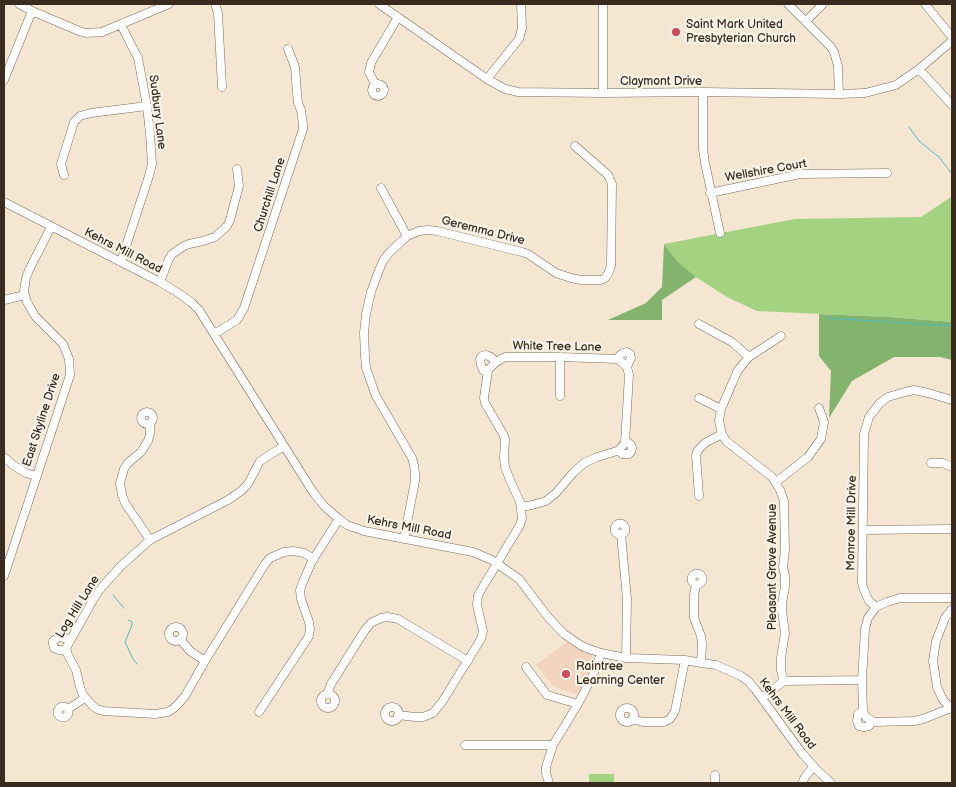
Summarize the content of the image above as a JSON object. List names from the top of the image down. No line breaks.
{"streets":{"street":["Claymont Drive","Sudbury Lane","Wellshire Court","Churchill Lane","Geremma Drive","Kehrs Mill Road","White Tree Lane","East Skyline Drive","Monroe Mill Drive","Pleasant Grove Avenue","Log Hill Lane"]},"crossings":[["Sudbury Lane","Kehrs Mill Road"],["Churchill Lane","Kehrs Mill Road"],["Kehrs Mill Road","Log Hill Lane"]],"places":["Saint Mark United Presbyterian Church","Raintree Learning Center"]}
